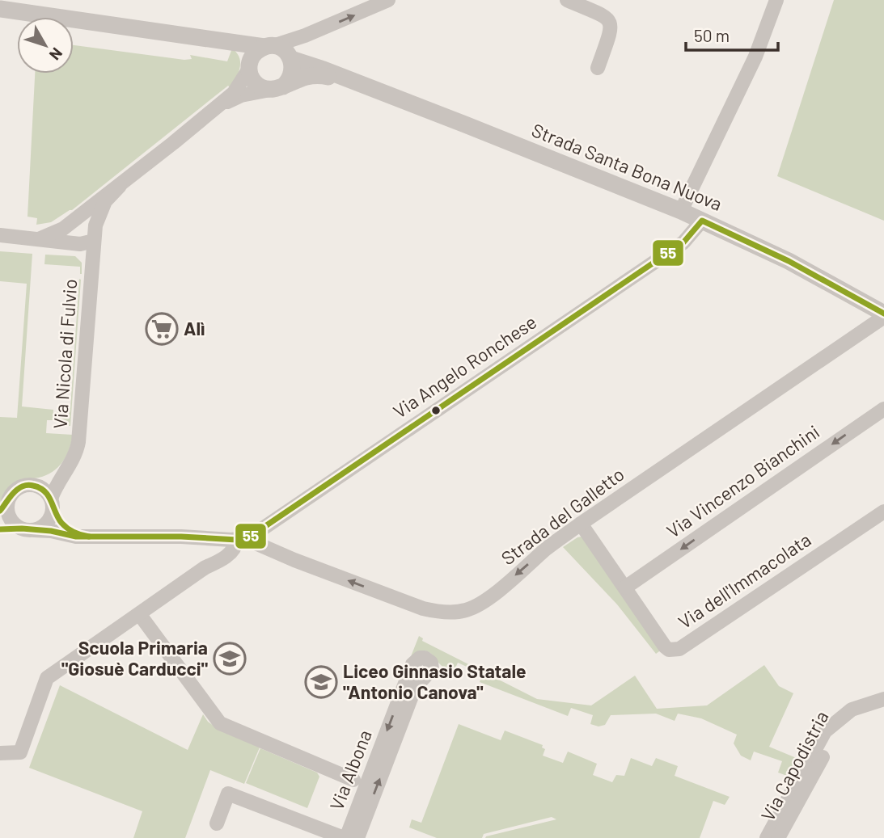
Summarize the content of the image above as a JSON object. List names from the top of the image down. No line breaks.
{"streets":{"street":["Strada Santa Bona Nuova","Via Nicola di Fulvio","Via Angelo Ronchese","Via Vincenzo Bianchini","Strada del Galletto","Via dell'Immacolata","Via Capodistria","Via Albona"]},"crossings":[["Strada Santa Bona Nuova","Via Angelo Ronchese"],["Strada Santa Bona Nuova","Strada del Galletto"],["Via Nicola di Fulvio","Strada del Galletto"],["Via Angelo Ronchese","Strada del Galletto"],["Via Vincenzo Bianchini","Via dell'Immacolata"],["Strada del Galletto","Via dell'Immacolata"]],"one_way":["Via Vincenzo Bianchini"],"places":{"supermarket":["Alì"],"school or university":["Scuola Primaria \"Giosuè Carducci\"","Liceo Ginnasio Statale \"Antonio Canova\""]},"lines":["transit line 55"],"scale_bar":"50 m","north":"bottom right"}
